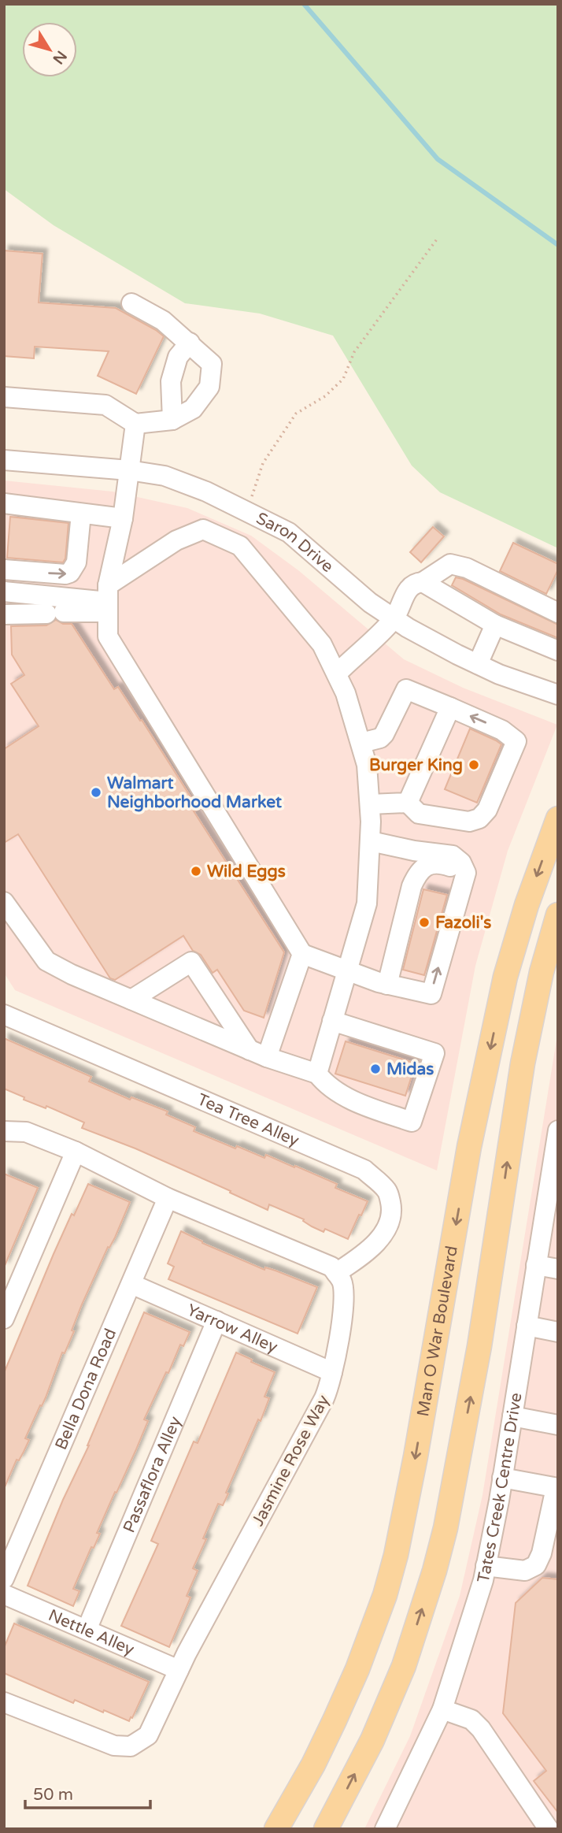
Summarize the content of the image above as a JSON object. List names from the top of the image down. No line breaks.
{"streets":{"main road":["Man O War Boulevard"],"street":["Saron Drive","Tea Tree Alley","Yarrow Alley","Bella Dona Road","Jasmine Rose Way","Passaflora Alley","Tates Creek Centre Drive","Nettle Alley"]},"crossings":[["Tea Tree Alley","Jasmine Rose Way"],["Yarrow Alley","Bella Dona Road"],["Yarrow Alley","Jasmine Rose Way"],["Yarrow Alley","Passaflora Alley"],["Jasmine Rose Way","Nettle Alley"],["Passaflora Alley","Nettle Alley"]],"places":["Burger King","Walmart Neighborhood Market","Wild Eggs","Fazoli's","Midas"],"scale_bar":"50 m","north":"bottom right"}
